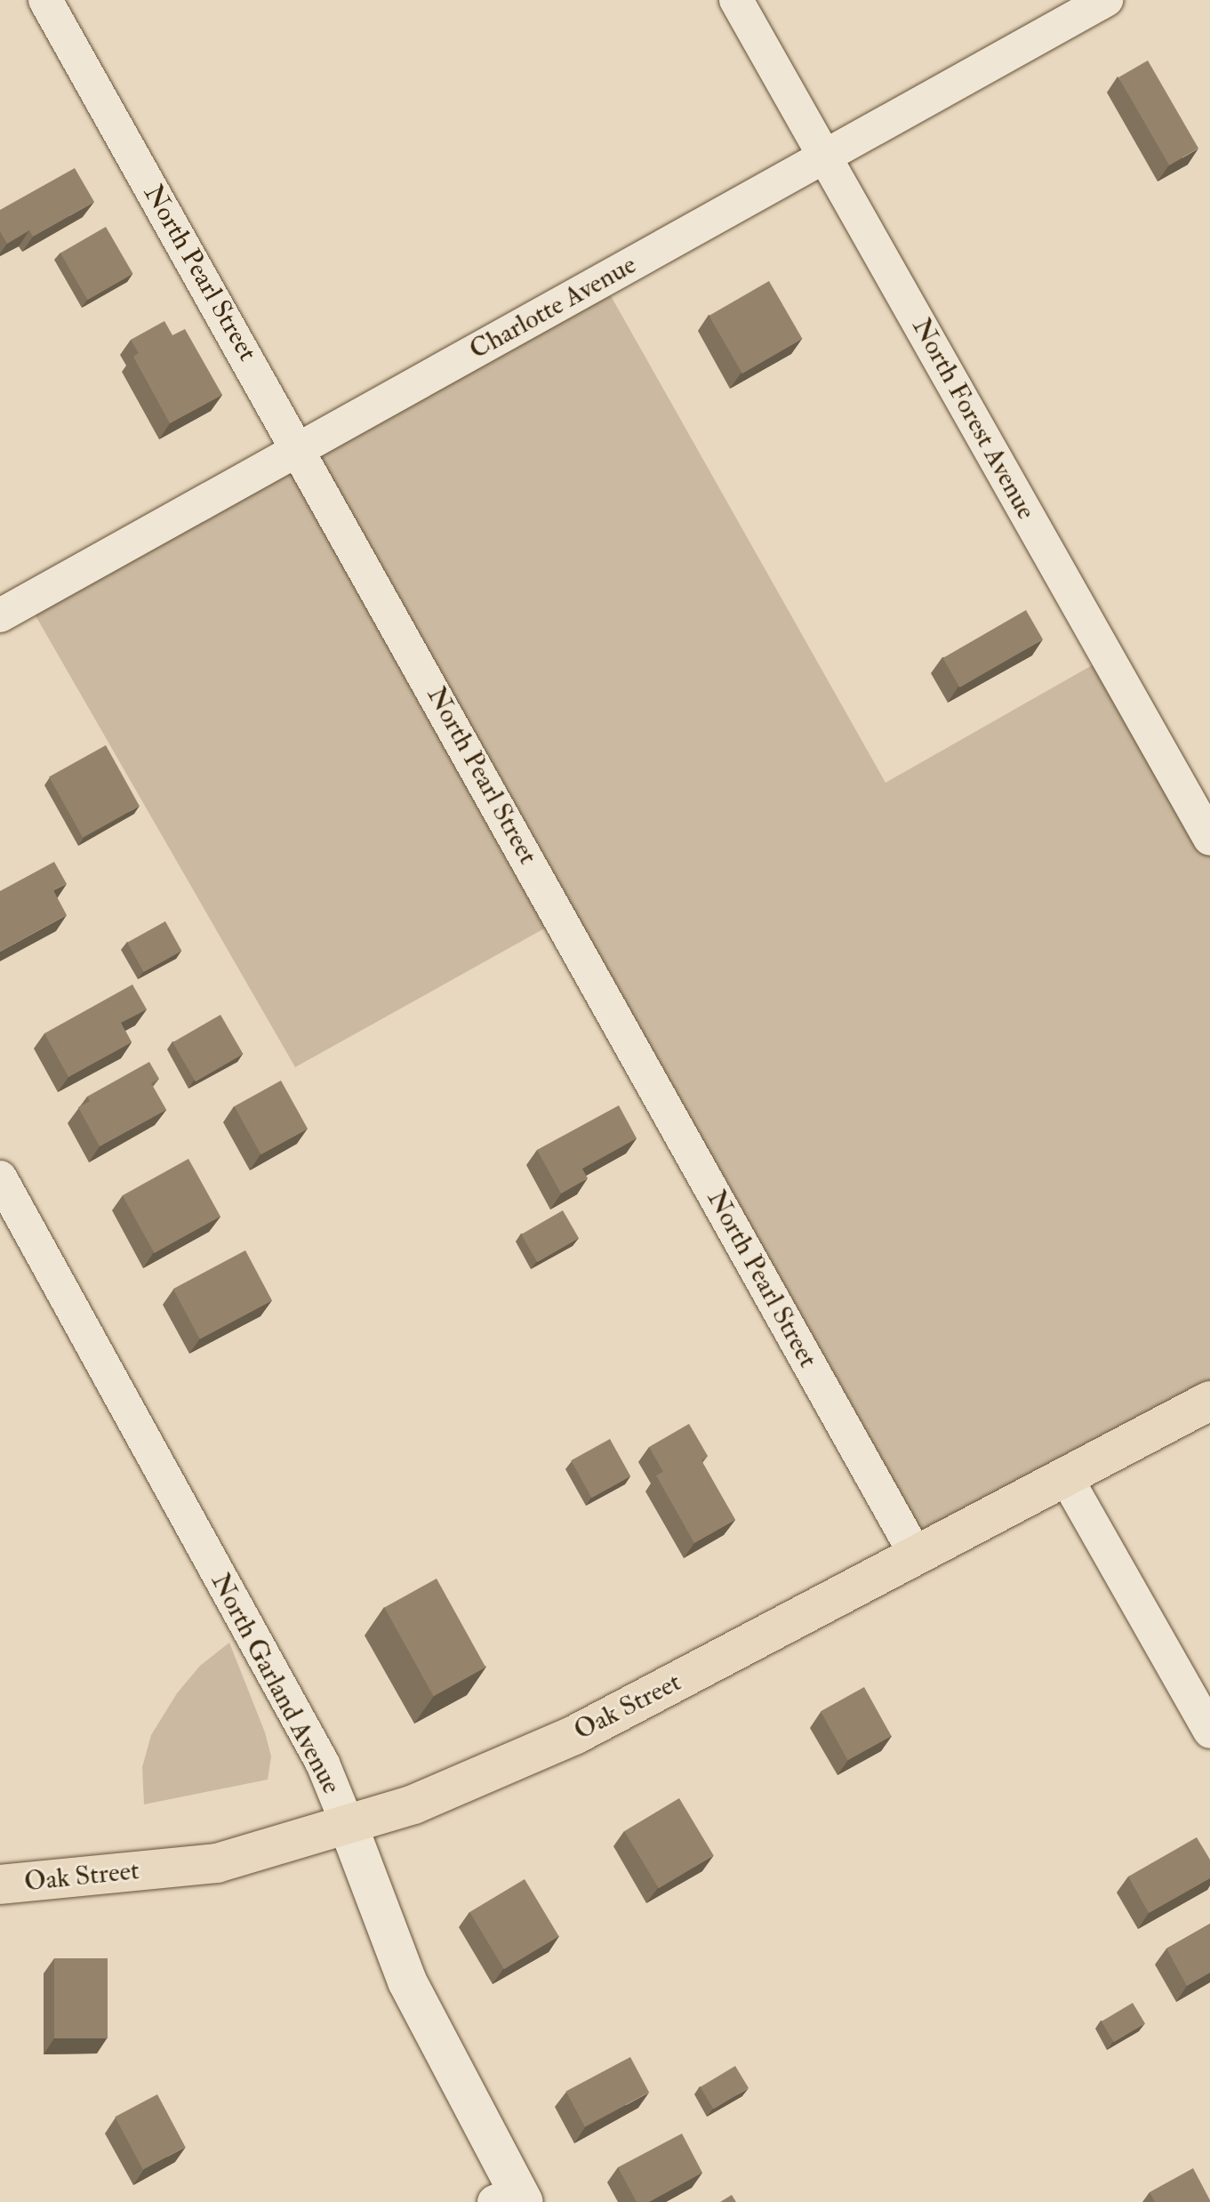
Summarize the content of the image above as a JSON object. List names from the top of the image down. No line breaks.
{"streets":{"highway":["Oak Street"],"street":["North Pearl Street","Charlotte Avenue","North Forest Avenue","North Garland Avenue"]},"crossings":[["North Pearl Street","Charlotte Avenue"],["North Pearl Street","Oak Street"],["Charlotte Avenue","North Forest Avenue"],["North Garland Avenue","Oak Street"]]}
